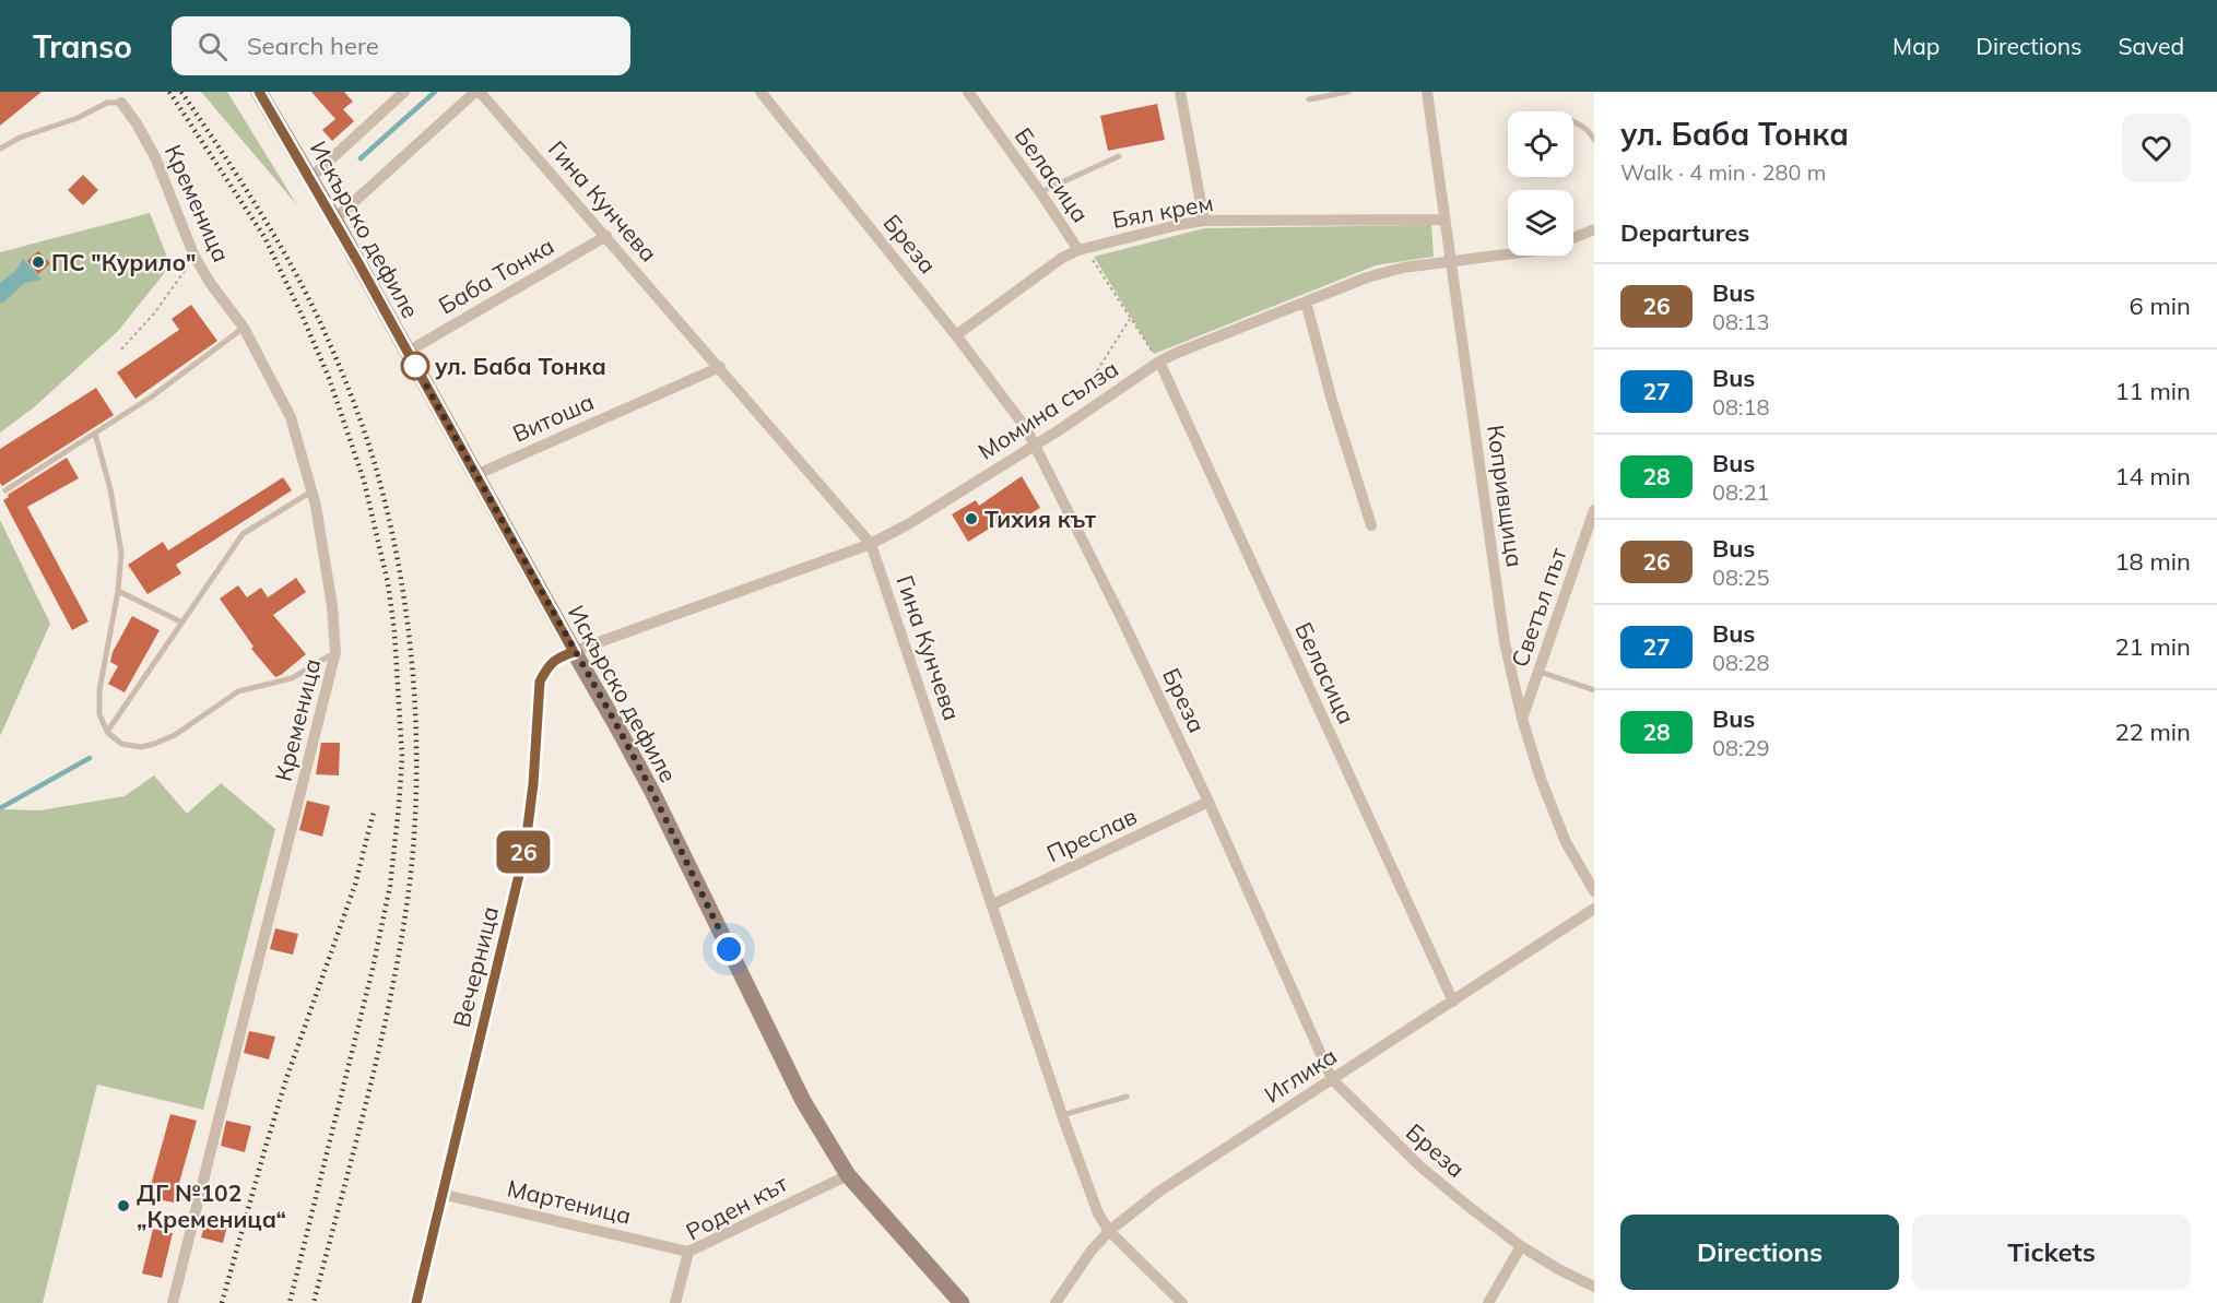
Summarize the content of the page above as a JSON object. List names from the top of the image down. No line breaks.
{"streets":{"main road":["Искърско дефиле"],"street":["Беласица","Гина Кунчева","Кременица","Бял крем","Бреза","Баба Тонка","Момина сълза","Витоша","Копривщица","Светъл път","Преслав","Вечерница","Иглика","Мартеница","Роден кът"]},"crossings":[["Беласица","Бял крем"],["Беласица","Момина сълза"],["Беласица","Иглика"],["Гина Кунчева","Баба Тонка"],["Гина Кунчева","Момина сълза"],["Гина Кунчева","Витоша"],["Гина Кунчева","Преслав"],["Гина Кунчева","Иглика"],["Бял крем","Бреза"],["Бял крем","Копривщица"],["Искърско дефиле","Баба Тонка"],["Искърско дефиле","Момина сълза"],["Искърско дефиле","Витоша"],["Искърско дефиле","Вечерница"],["Искърско дефиле","Роден кът"],["Бреза","Момина сълза"],["Бреза","Преслав"],["Бреза","Иглика"],["Момина сълза","Копривщица"],["Момина сълза","Вечерница"],["Копривщица","Светъл път"],["Вечерница","Мартеница"],["Мартеница","Роден кът"]],"places":["ПС \"Курило\"","ул. Баба Тонка","Тихия кът","ДГ №102 „Кременица“"],"lines":["bus line 26"],"page":{"header":"Transo","search":"Search here","nav":["Map","Directions","Saved"],"on_map":"26","heading":[["ул. Баба Тонка","Walk · 4 min · 280 m"],"Departures"],"list":[{"mark":"26","name":"Bus","note":"08:13","value":"6 min"},{"mark":"27","name":"Bus","note":"08:18","value":"11 min"},{"mark":"28","name":"Bus","note":"08:21","value":"14 min"},{"mark":"26","name":"Bus","note":"08:25","value":"18 min"},{"mark":"27","name":"Bus","note":"08:28","value":"21 min"},{"mark":"28","name":"Bus","note":"08:29","value":"22 min"}],"buttons":["Directions","Tickets"]}}
